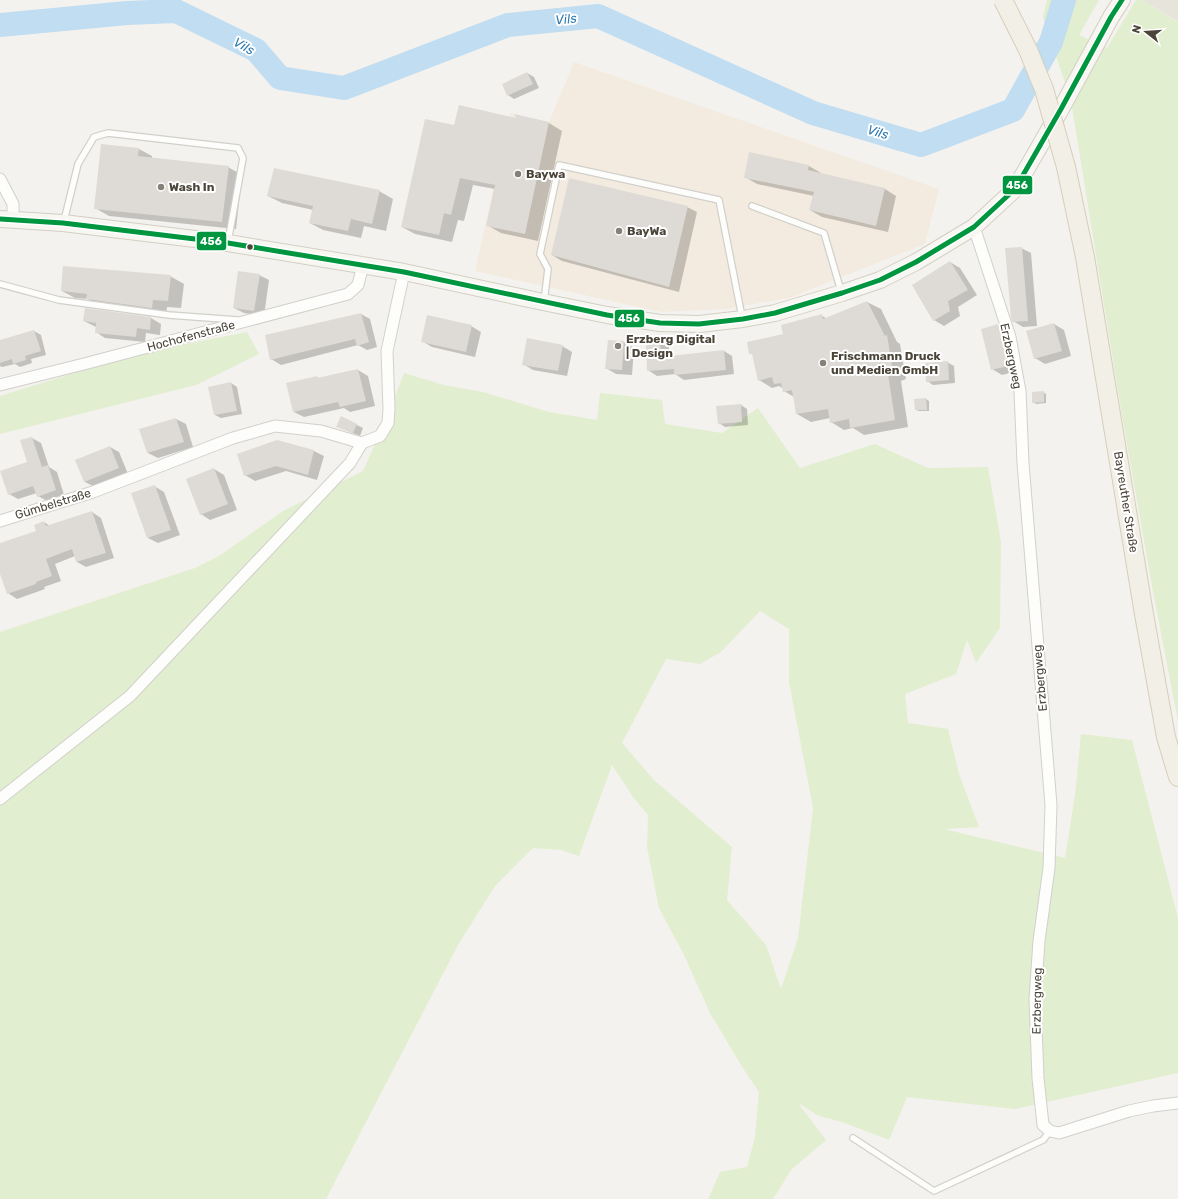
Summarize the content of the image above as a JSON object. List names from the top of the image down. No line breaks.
{"streets":{"main road":["Bayreuther Straße"],"street":["Hochofenstraße","Erzbergweg","Gümbelstraße"]},"water":["Vils"],"places":["Baywa","Wash In","BayWa","Erzberg Digital | Design","Frischmann Druck und Medien GmbH"],"lines":["transit line 456"],"north":"left"}
